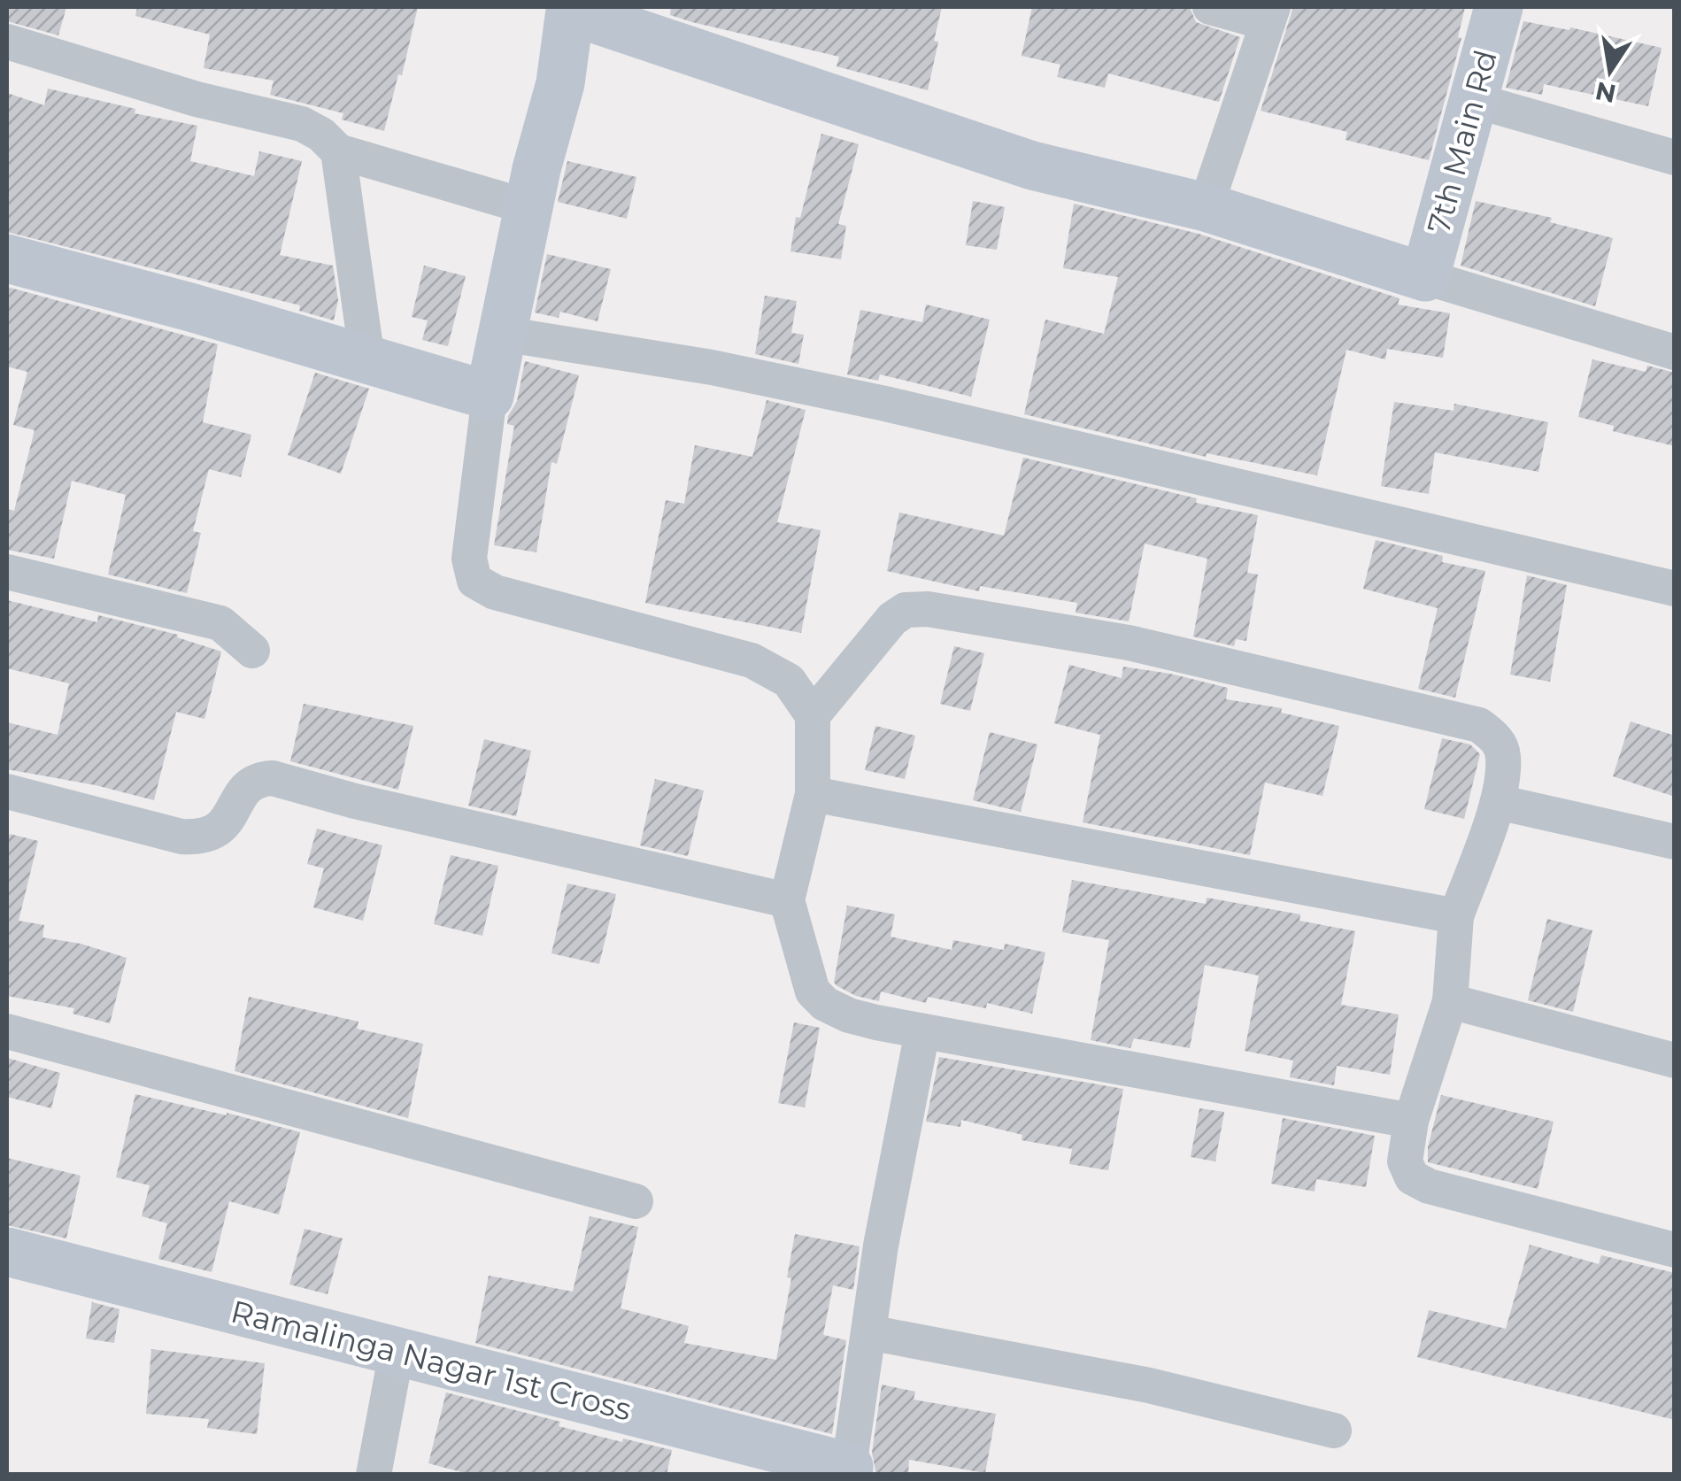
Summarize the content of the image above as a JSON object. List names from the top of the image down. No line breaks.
{"streets":{"street":["7th Main Rd","Ramalinga Nagar 1st Cross"]},"north":"bottom"}
